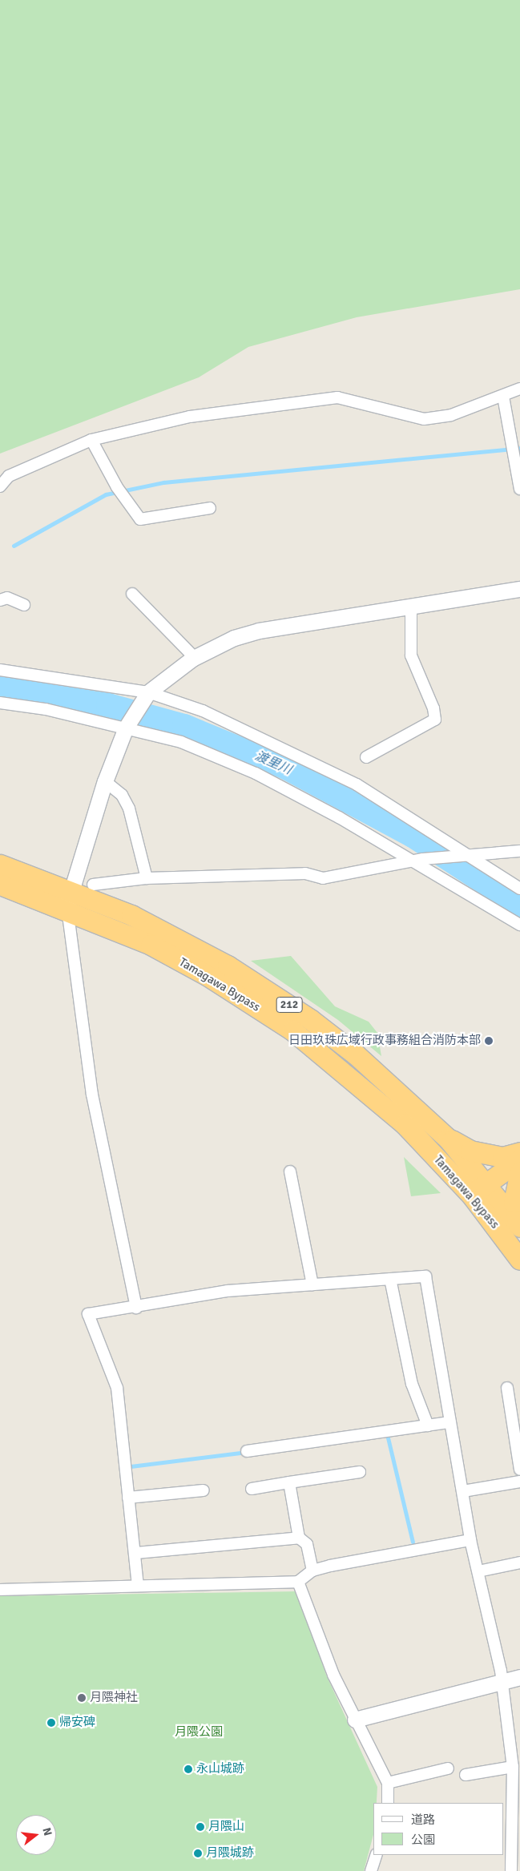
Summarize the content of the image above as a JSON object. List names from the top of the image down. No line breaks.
{"streets":{"highway":["Tamagawa Bypass","212"]},"water":["渡里川"],"parks":["月隈公園"],"places":["日田玖珠広域行政事務組合消防本部","月隈神社","帰安碑","永山城跡","月隈山","月隈城跡"],"legend":["道路","公園"],"north":"right"}
